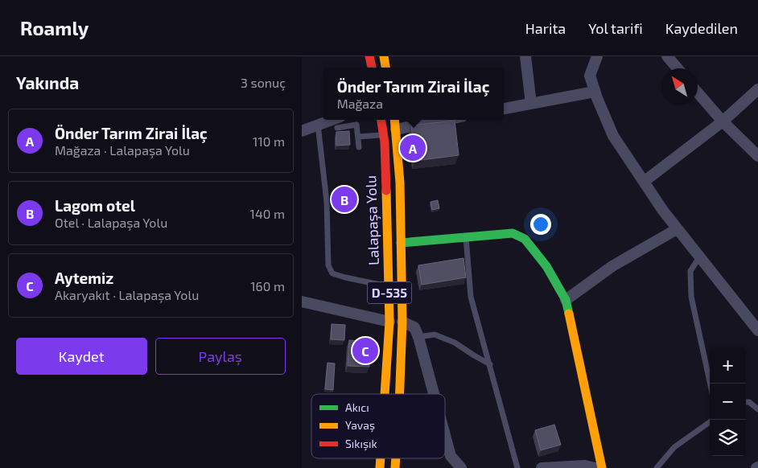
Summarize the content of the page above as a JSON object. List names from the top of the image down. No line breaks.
{"streets":{"main road":["Lalapaşa Yolu","D-535"]},"legend":["Akıcı","Yavaş","Sıkışık"],"north":"top left","page":{"header":"Roamly","nav":["Harita","Yol tarifi","Kaydedilen"],"heading":["Yakında","3 sonuç"],"popup":["Önder Tarım Zirai İlaç","Mağaza"],"list":[{"mark":"A","name":"Önder Tarım Zirai İlaç","note":"Mağaza · Lalapaşa Yolu","value":"110 m"},{"mark":"B","name":"Lagom otel","note":"Otel · Lalapaşa Yolu","value":"140 m"},{"mark":"C","name":"Aytemiz","note":"Akaryakıt · Lalapaşa Yolu","value":"160 m"}],"pins":["A","B","C"],"buttons":["Kaydet","Paylaş"],"map_buttons":["+","−"]}}
